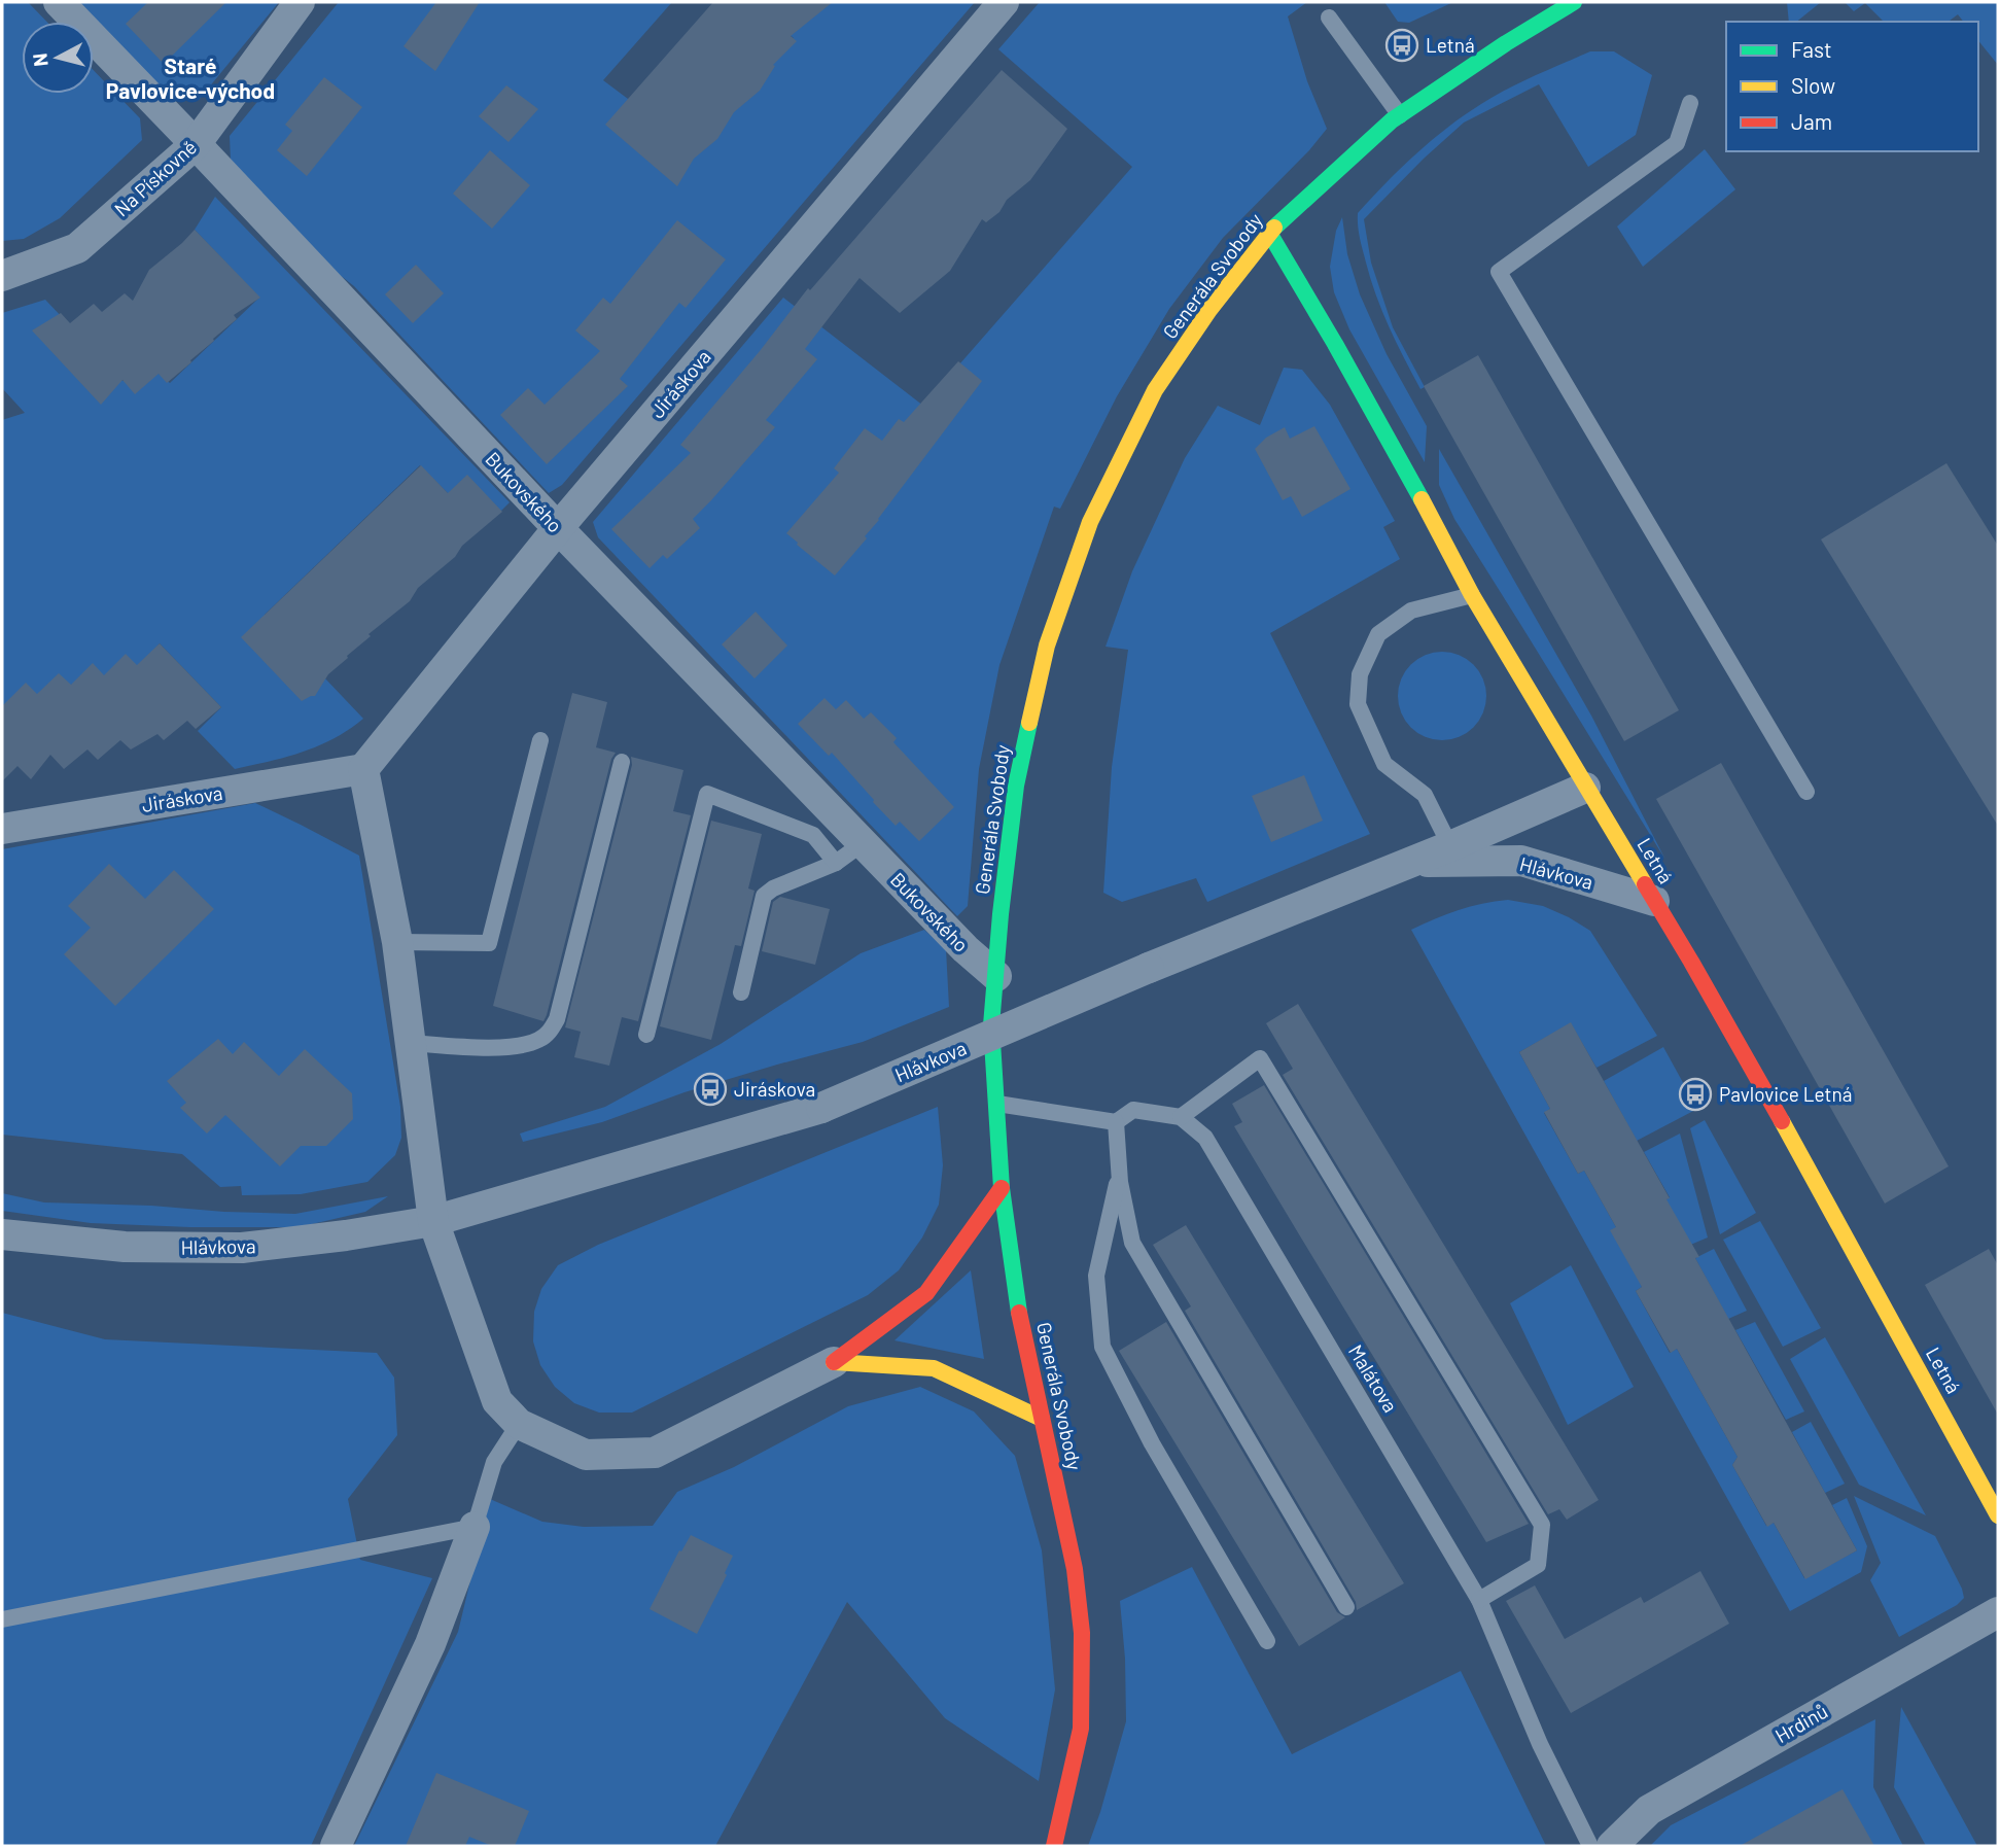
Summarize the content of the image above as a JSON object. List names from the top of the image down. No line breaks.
{"streets":{"main road":["Generála Svobody","Letná"],"street":["Na Pískovně","Jiráskova","Bukovského","Hlávkova","Hrdinů"],"lane":["Malátova"]},"crossings":[["Na Pískovně","Bukovského"],["Generála Svobody","Bukovského"],["Generála Svobody","Letná"],["Jiráskova","Bukovského"],["Letná","Hlávkova"]],"districts":["Staré Pavlovice-východ"],"places":{"bus stop":["Letná","Jiráskova","Pavlovice Letná"]},"legend":["Fast","Slow","Jam"],"north":"left"}
